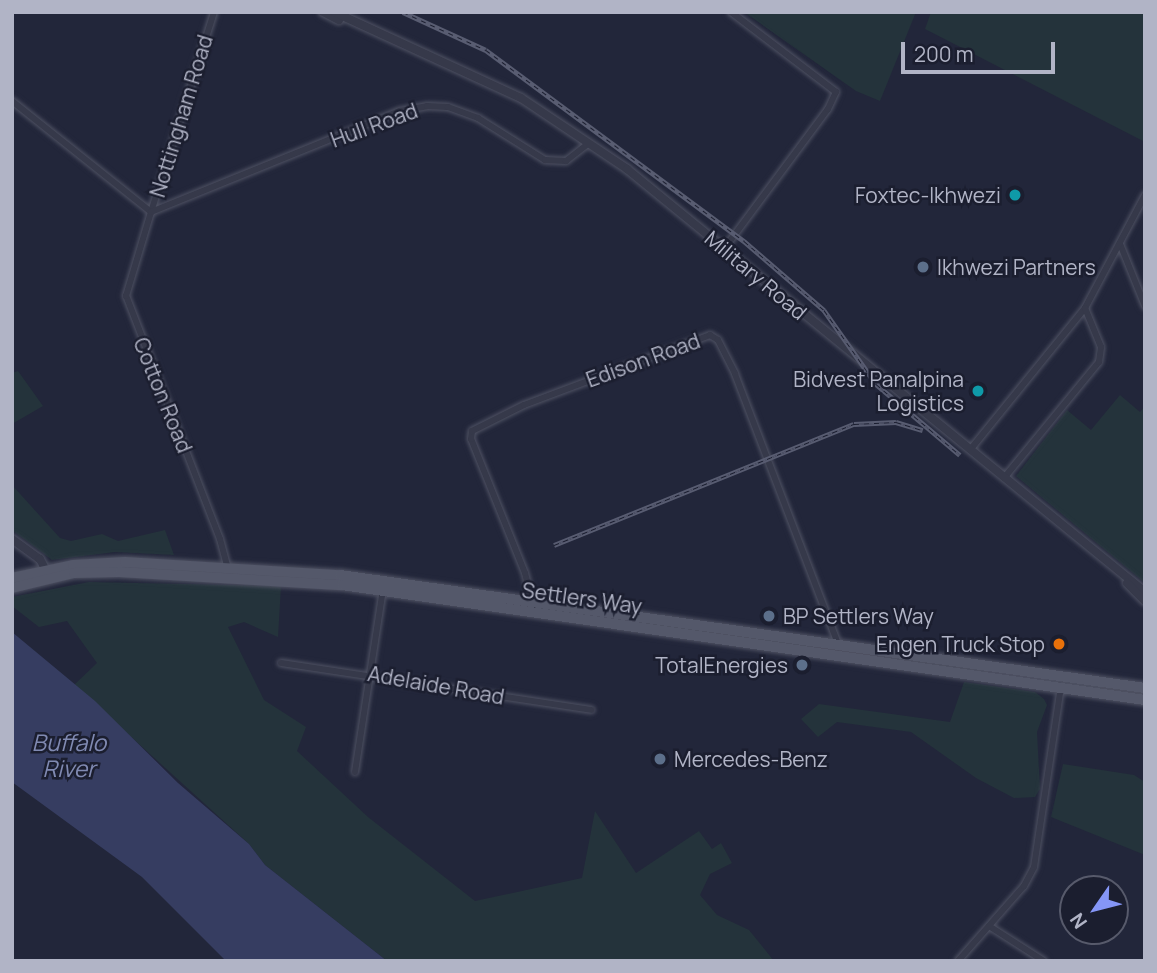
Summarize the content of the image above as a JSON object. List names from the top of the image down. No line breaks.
{"streets":{"main road":["Settlers Way"],"street":["Nottingham Road","Hull Road","Military Road","Edison Road","Cotton Road","Adelaide Road"]},"crossings":[["Nottingham Road","Hull Road"],["Nottingham Road","Cotton Road"],["Hull Road","Military Road"],["Hull Road","Cotton Road"],["Edison Road","Settlers Way"],["Cotton Road","Settlers Way"]],"water":["Buffalo River"],"places":["Foxtec-Ikhwezi","Ikhwezi Partners","Bidvest Panalpina Logistics","BP Settlers Way","Engen Truck Stop","TotalEnergies","Mercedes-Benz"],"scale_bar":"200 m","north":"bottom left"}
